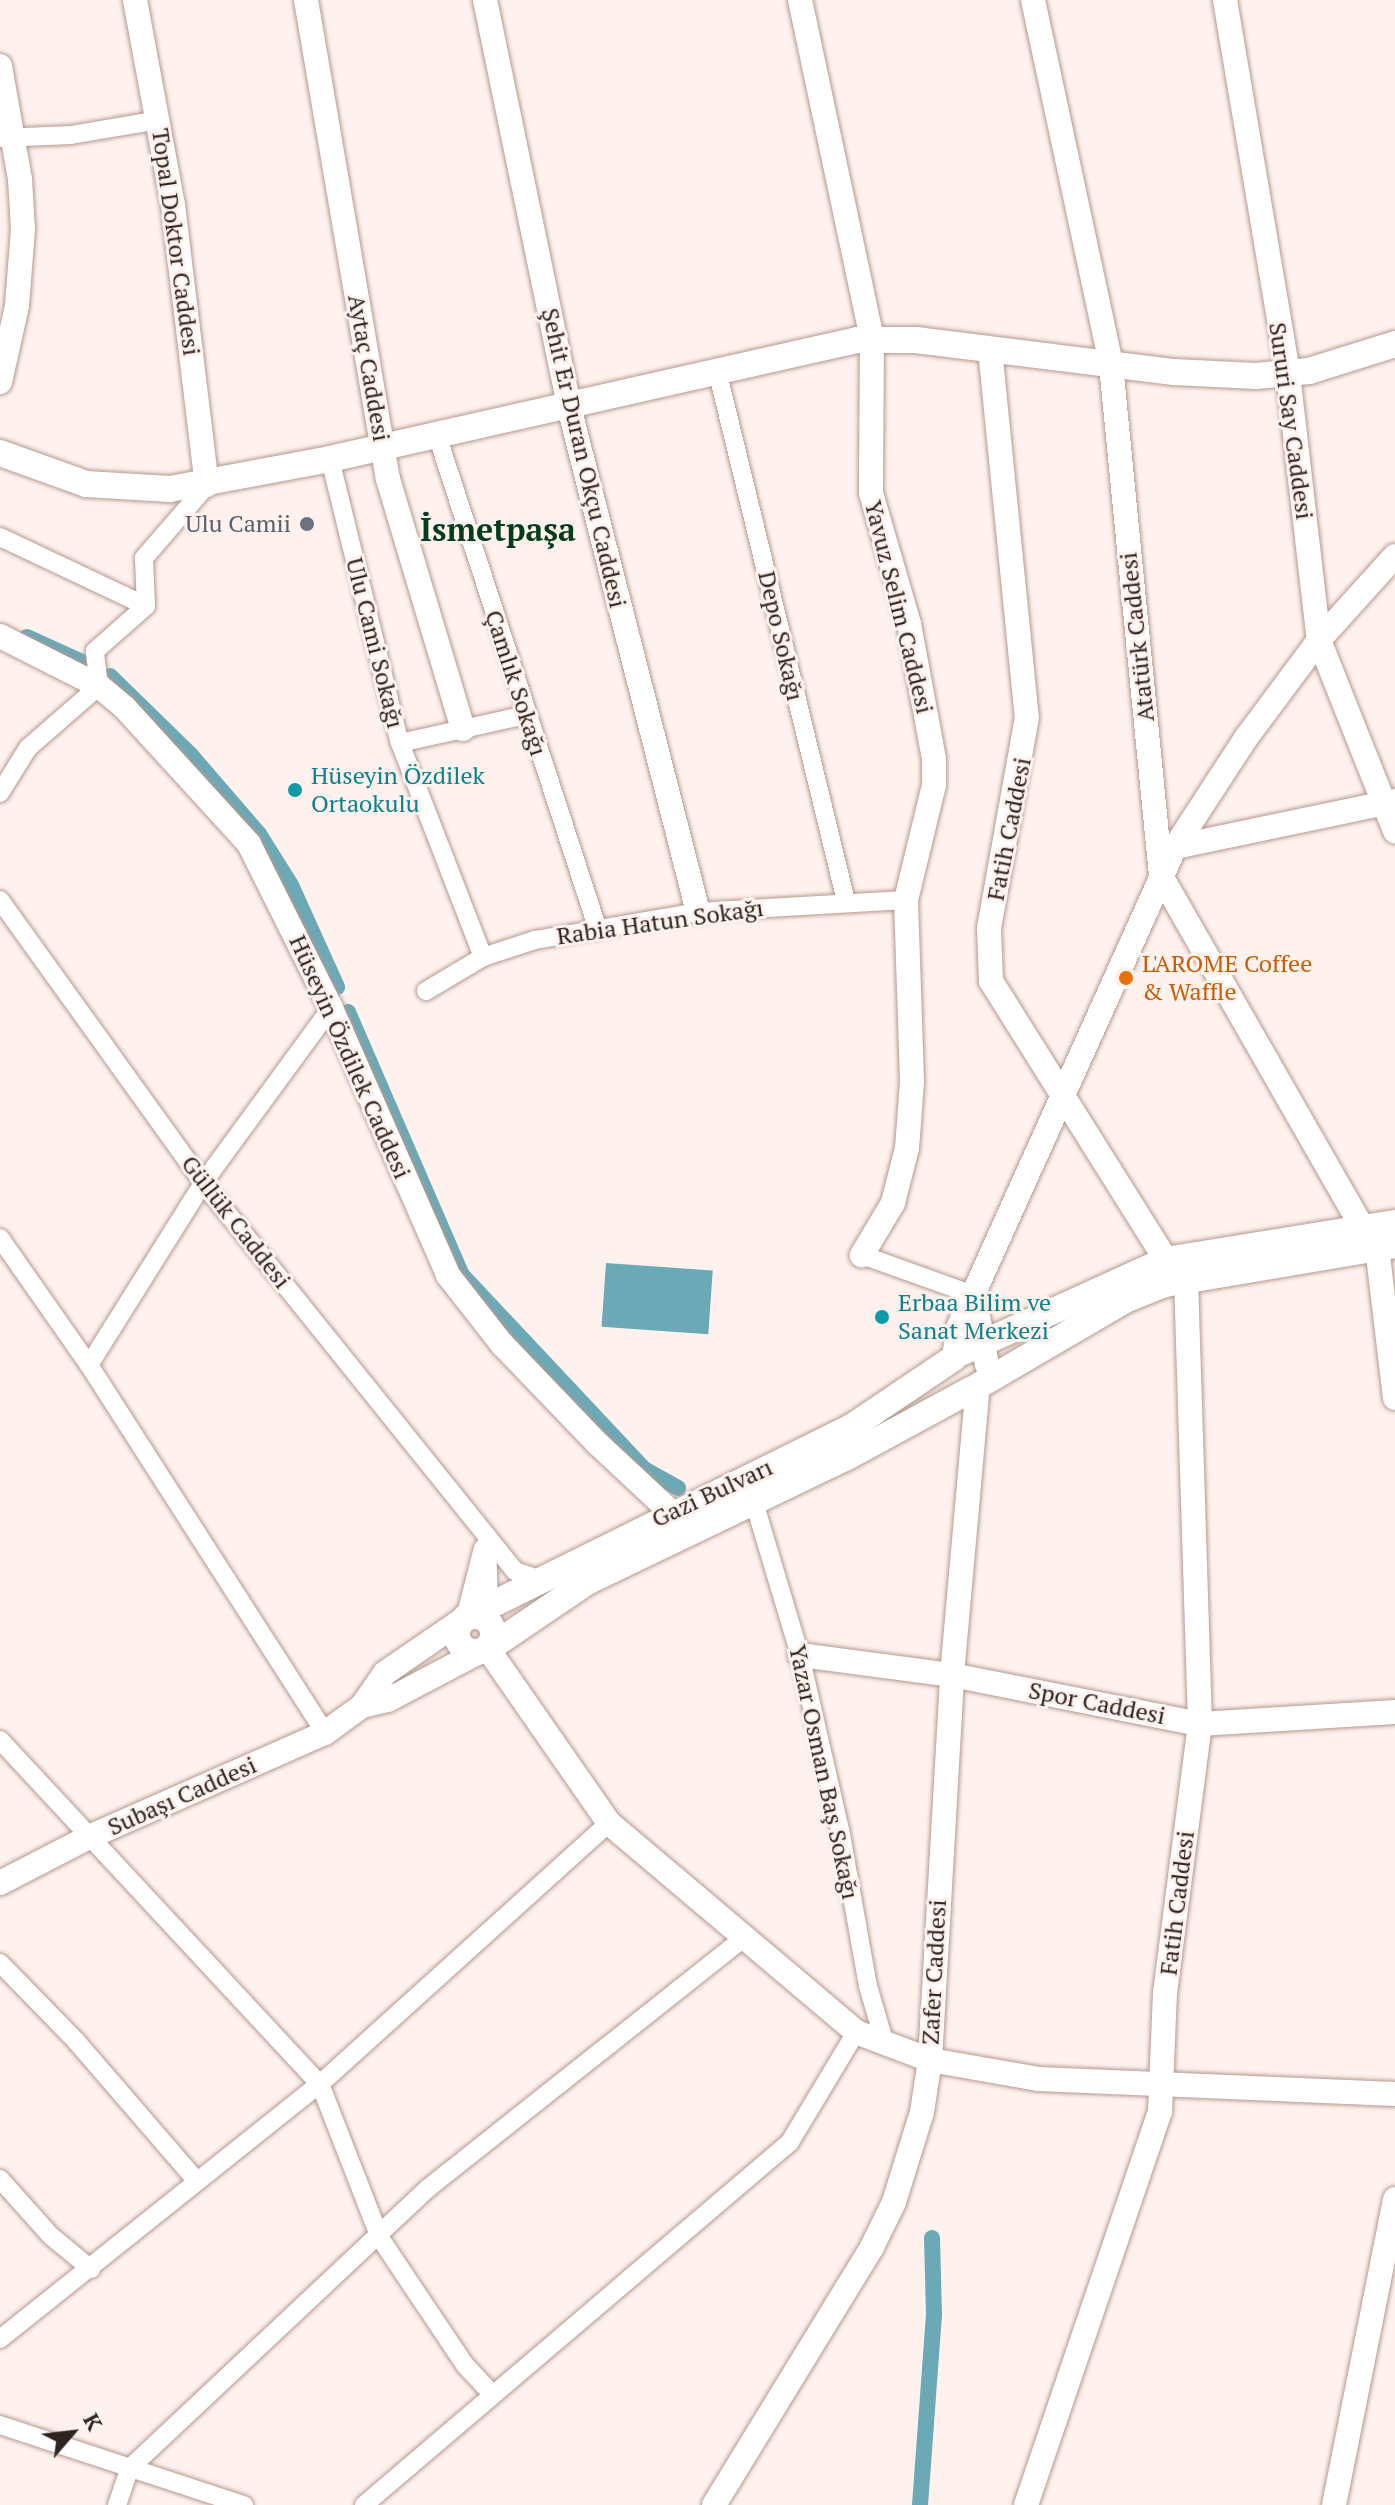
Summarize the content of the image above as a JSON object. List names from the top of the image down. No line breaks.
{"streets":{"main road":["Gazi Bulvarı"],"street":["Topal Doktor Caddesi","Aytaç Caddesi","Sururi Say Caddesi","Şehit Er Duran Okçu Caddesi","Yavuz Selim Caddesi","Depo Sokağı","Atatürk Caddesi","Ulu Cami Sokağı","Çamlık Sokağı","Fatih Caddesi","Rabia Hatun Sokağı","Hüseyin Özdilek Caddesi","Güllük Caddesi","Spor Caddesi","Yazar Osman Baş Sokağı","Subaşı Caddesi","Zafer Caddesi"]},"crossings":[["Sururi Say Caddesi","Zafer Caddesi"],["Şehit Er Duran Okçu Caddesi","Rabia Hatun Sokağı"],["Yavuz Selim Caddesi","Rabia Hatun Sokağı"],["Depo Sokağı","Rabia Hatun Sokağı"],["Atatürk Caddesi","Gazi Bulvarı"],["Atatürk Caddesi","Zafer Caddesi"],["Ulu Cami Sokağı","Rabia Hatun Sokağı"],["Çamlık Sokağı","Rabia Hatun Sokağı"],["Fatih Caddesi","Gazi Bulvarı"],["Fatih Caddesi","Spor Caddesi"],["Fatih Caddesi","Zafer Caddesi"],["Hüseyin Özdilek Caddesi","Gazi Bulvarı"],["Güllük Caddesi","Gazi Bulvarı"],["Gazi Bulvarı","Yazar Osman Baş Sokağı"],["Gazi Bulvarı","Subaşı Caddesi"],["Gazi Bulvarı","Zafer Caddesi"],["Spor Caddesi","Yazar Osman Baş Sokağı"],["Spor Caddesi","Zafer Caddesi"]],"districts":["İsmetpaşa"],"places":["Ulu Camii","Hüseyin Özdilek Ortaokulu","L'AROME Coffee & Waffle","Erbaa Bilim ve Sanat Merkezi"],"north":"top right"}
